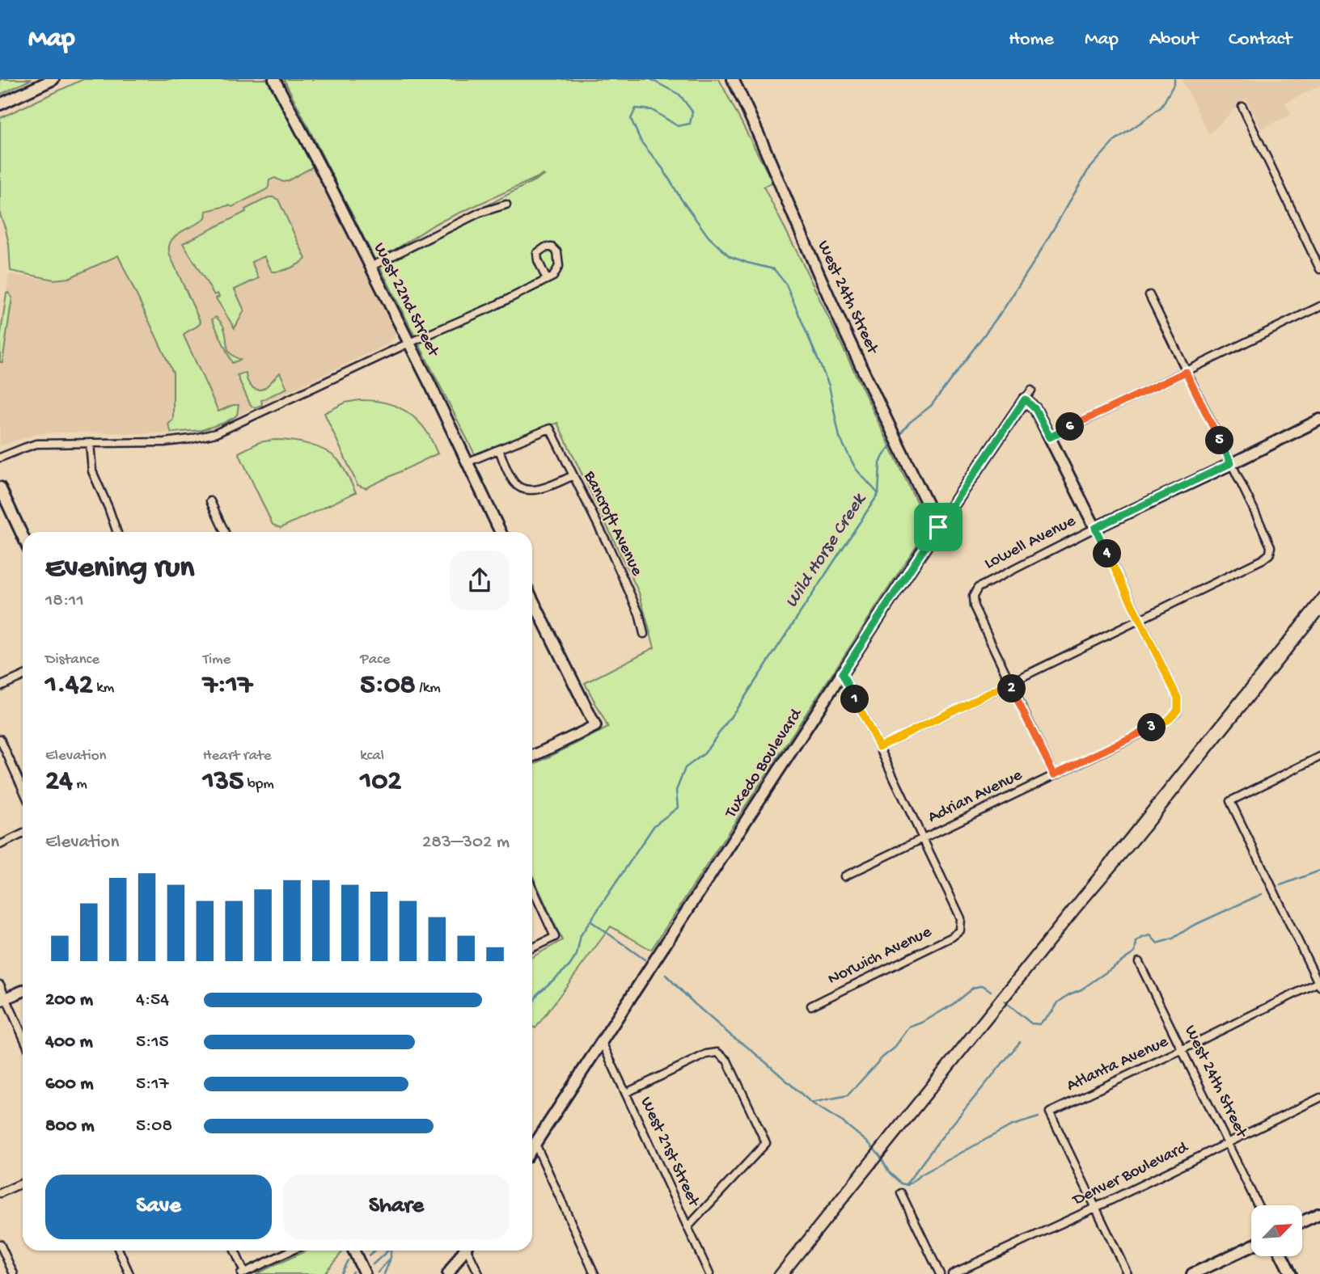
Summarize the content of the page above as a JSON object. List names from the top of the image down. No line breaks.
{"streets":{"street":["West 24th Street","West 22nd Street","Bancroft Avenue","Lowell Avenue","Tuxedo Boulevard","Adrian Avenue","Norwich Avenue","Atlanta Avenue","West 21st Street","Denver Boulevard"]},"crossings":[["West 24th Street","Tuxedo Boulevard"],["West 24th Street","Atlanta Avenue"],["West 24th Street","Denver Boulevard"],["Tuxedo Boulevard","West 21st Street"],["Adrian Avenue","Norwich Avenue"],["Atlanta Avenue","Denver Boulevard"]],"water":["Wild Horse Creek"],"north":"top right","page":{"header":"Map","nav":["Home","Map","About","Contact"],"pins":["6","5","4","2","1","3"],"heading":["Evening run","18:11"],"stats":[["Distance","1.42 km"],["Time","7:17"],["Pace","5:08 /km"],["Elevation","24 m"],["Heart rate","135 bpm"],["kcal","102"]],"chart":["Elevation","283–302 m"],"list":[{"name":"200 m","note":"4:54"},{"name":"400 m","note":"5:15"},{"name":"600 m","note":"5:17"},{"name":"800 m","note":"5:08"}],"buttons":["Save","Share"]}}
